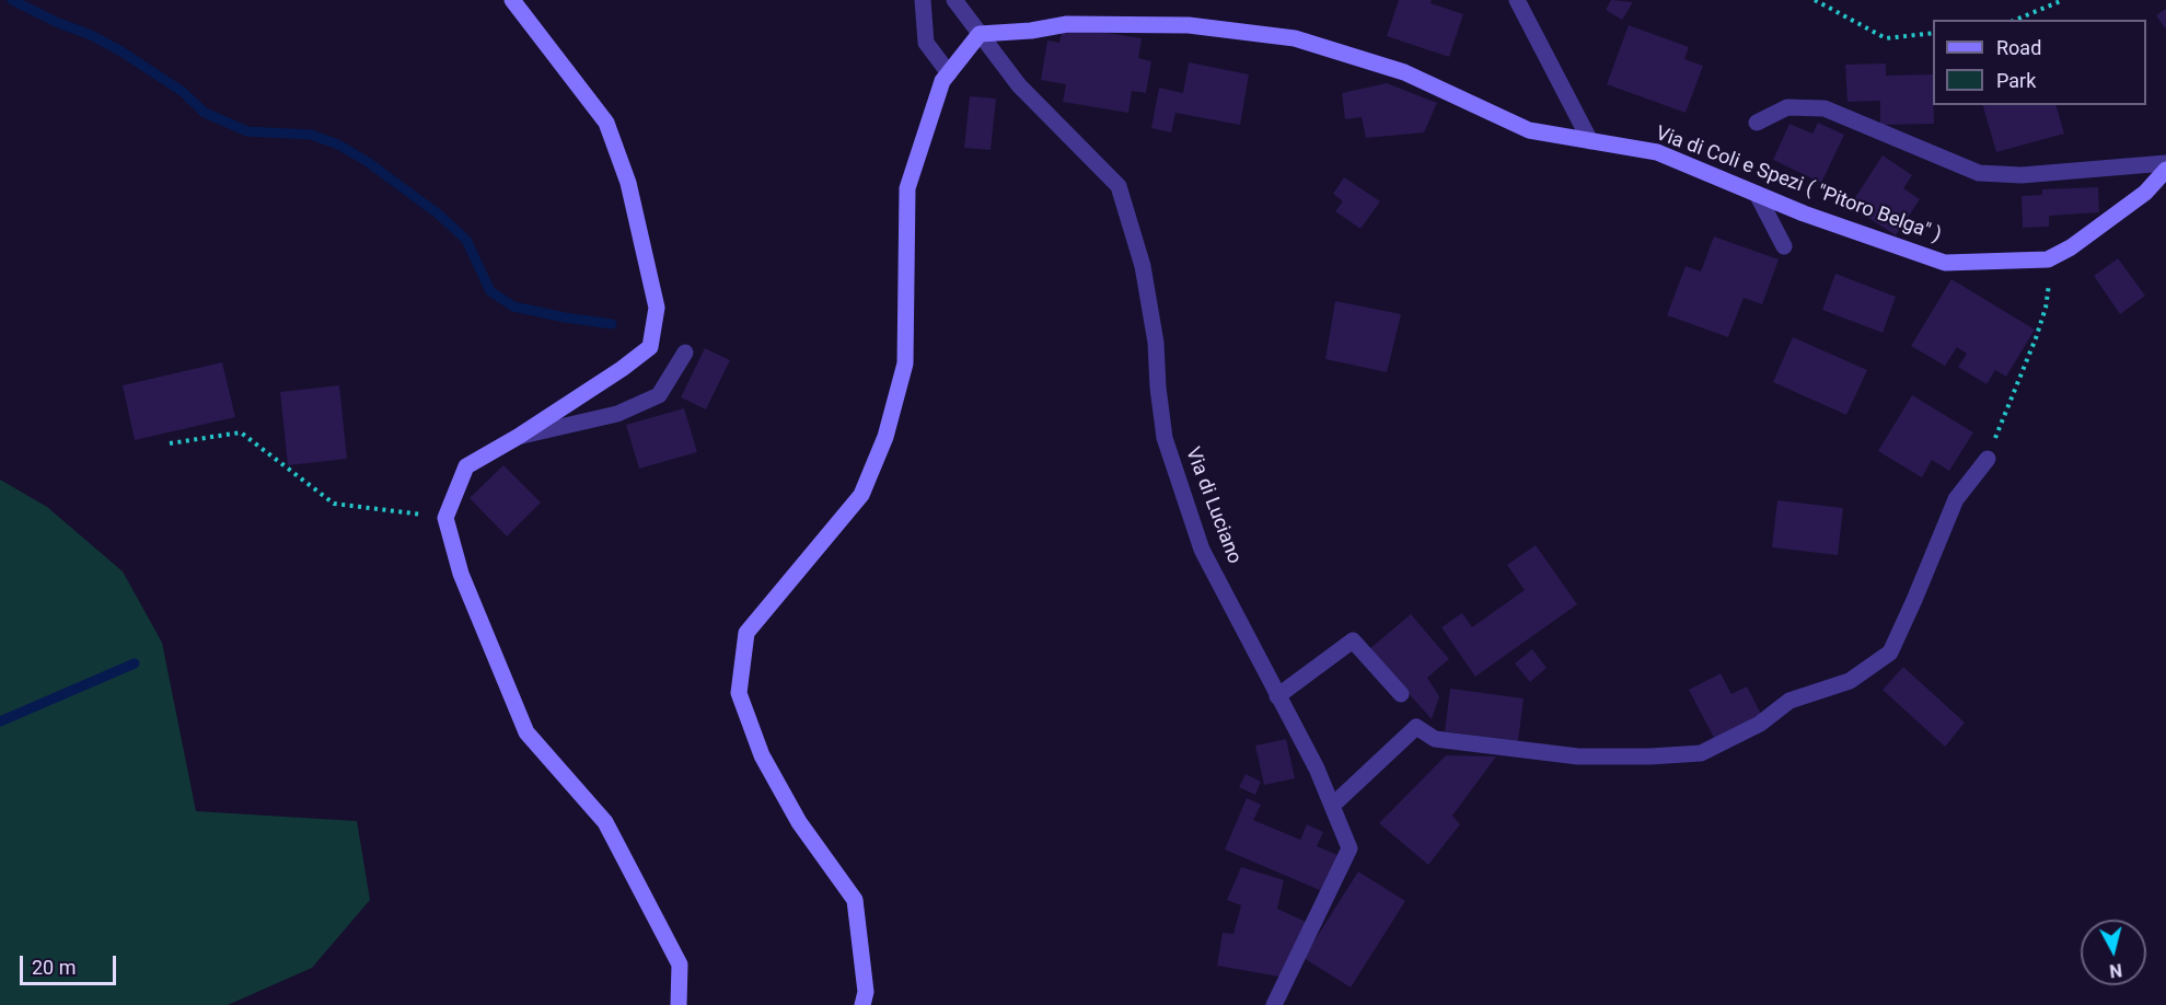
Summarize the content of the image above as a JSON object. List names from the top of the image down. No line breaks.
{"streets":{"street":["Via di Coli e Spezi ( \"Pitoro Belga\" )","Via di Luciano"]},"crossings":[["Via di Coli e Spezi ( \"Pitoro Belga\" )","Via di Luciano"]],"legend":["Road","Park"],"scale_bar":"20 m","north":"bottom"}
